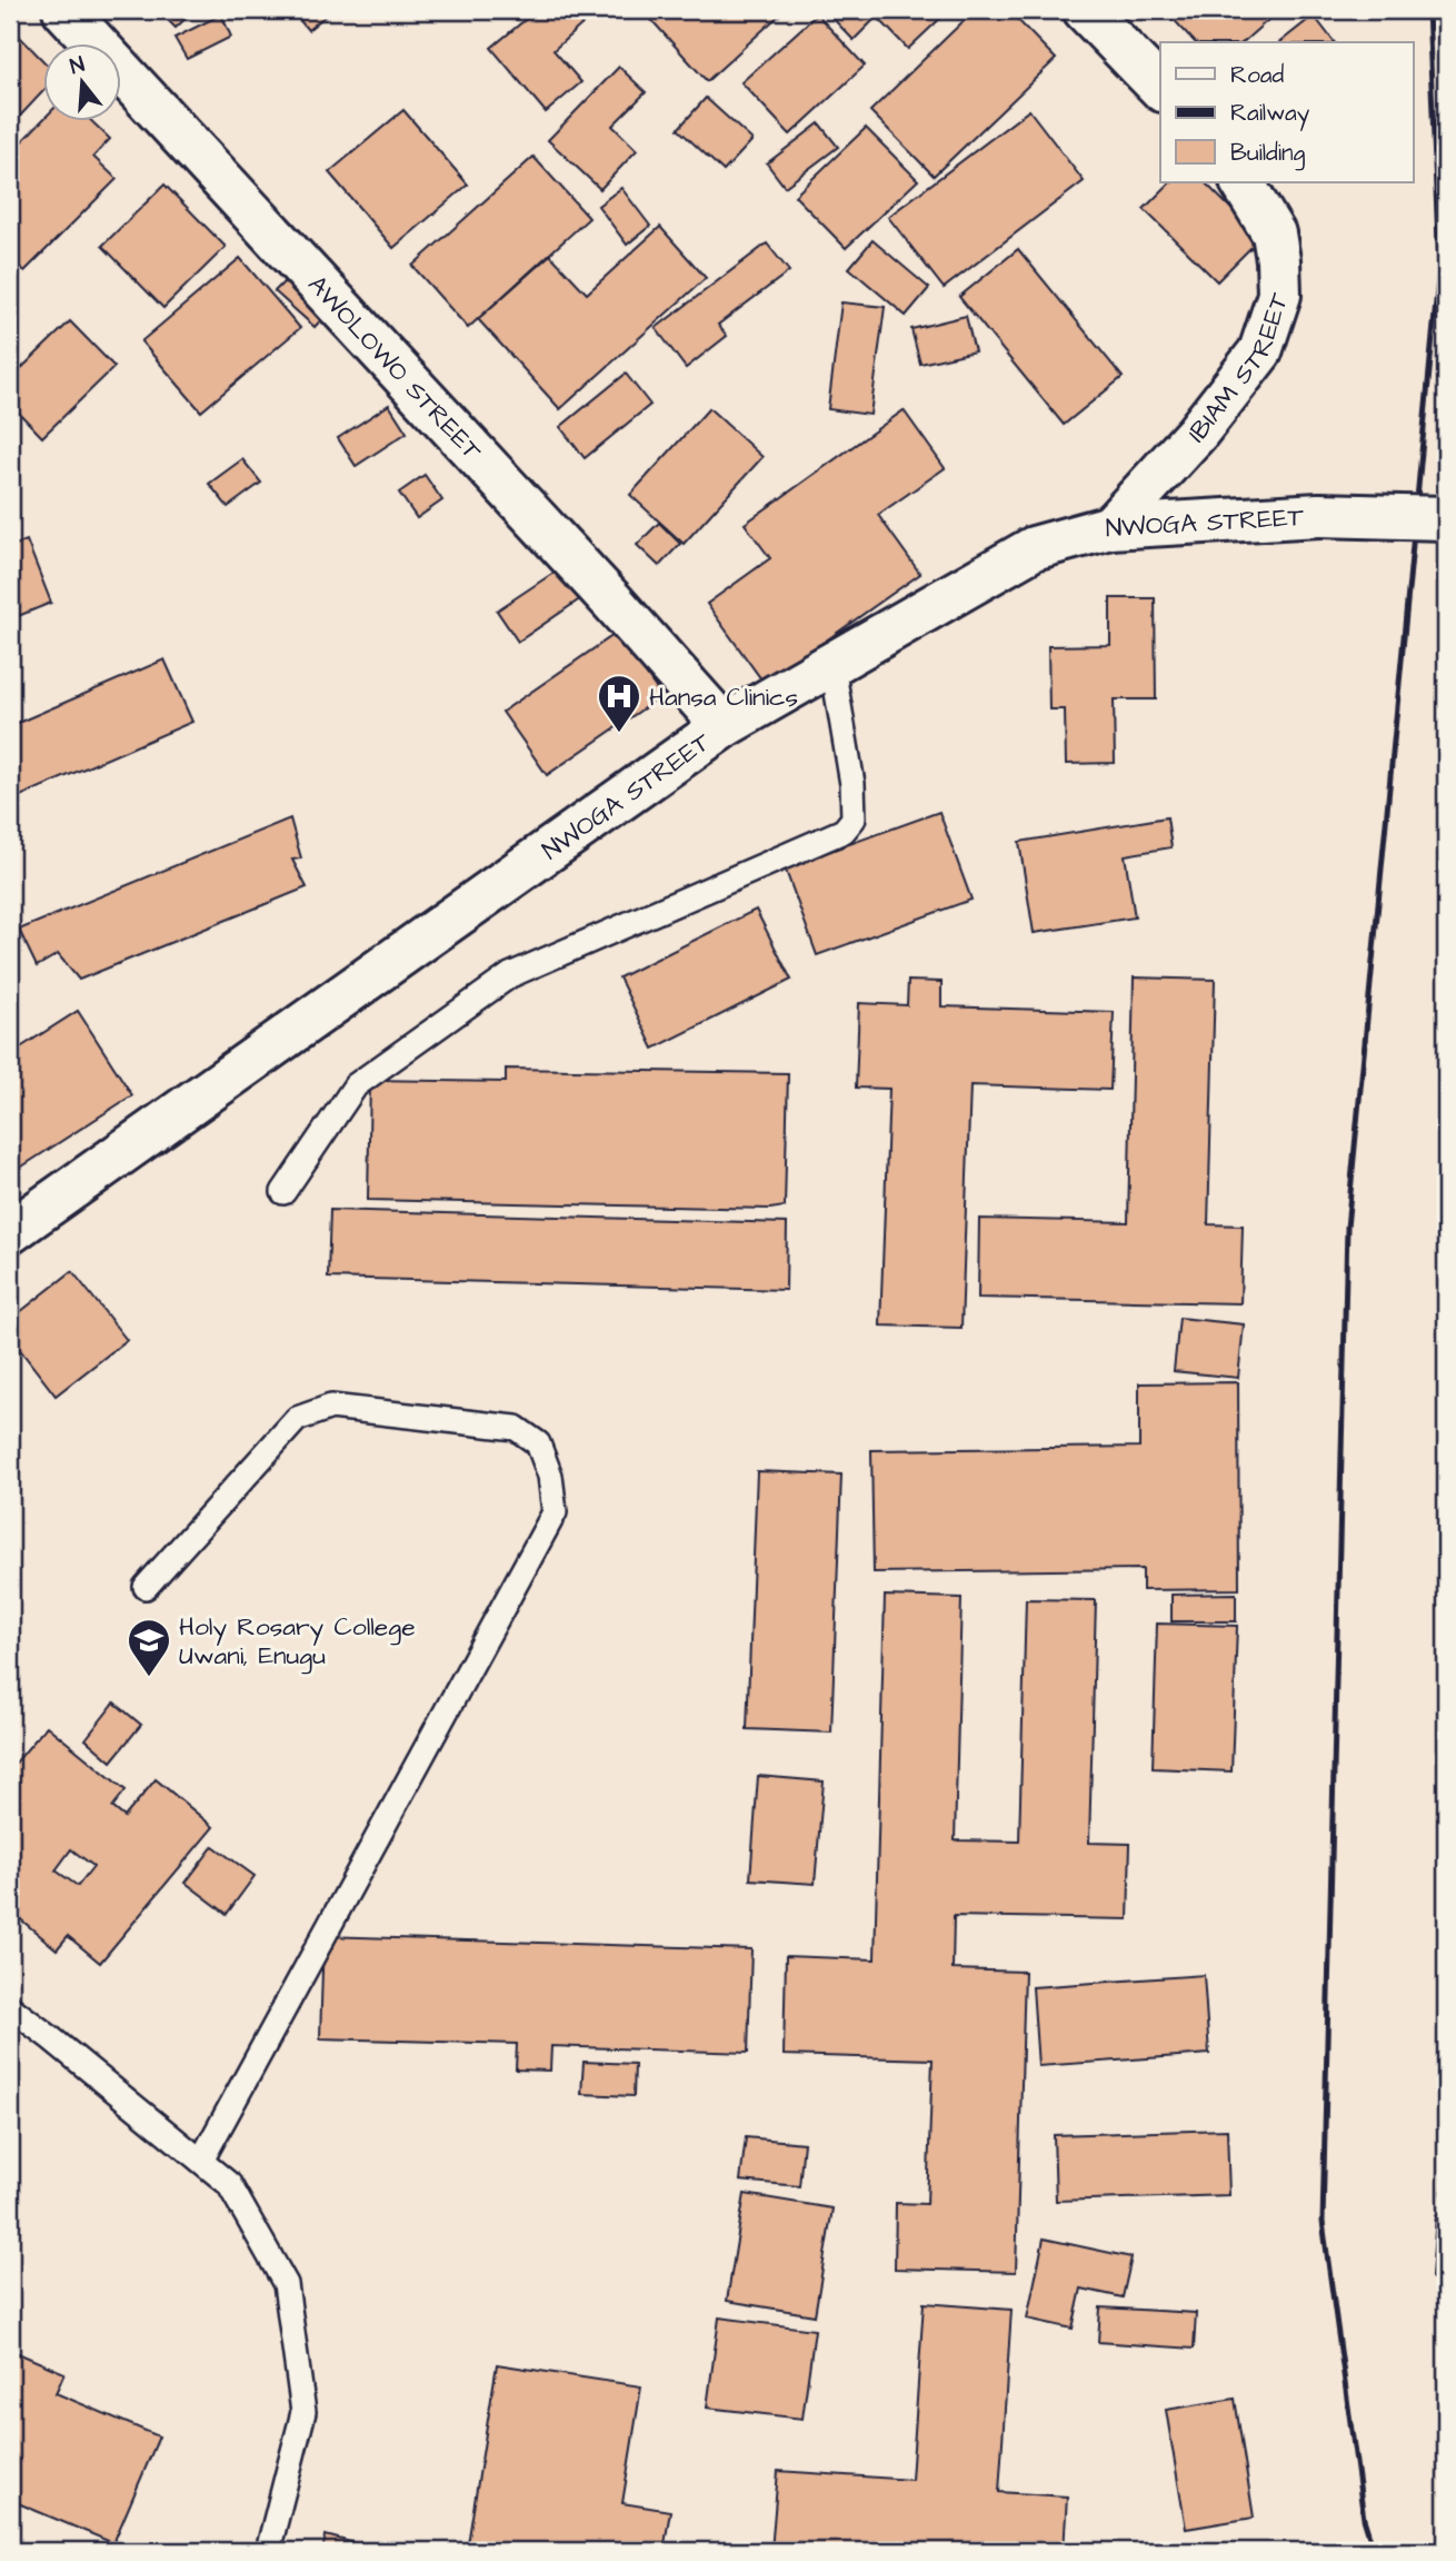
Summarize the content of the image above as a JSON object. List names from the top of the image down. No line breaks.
{"streets":{"street":["IBIAM STREET","AWOLOWO STREET","NWOGA STREET"]},"crossings":[["IBIAM STREET","NWOGA STREET"],["AWOLOWO STREET","NWOGA STREET"]],"places":{"hospital":["Hansa Clinics"],"school or university":["Holy Rosary College Uwani, Enugu"]},"legend":["Road","Railway","Building"],"north":"top"}
